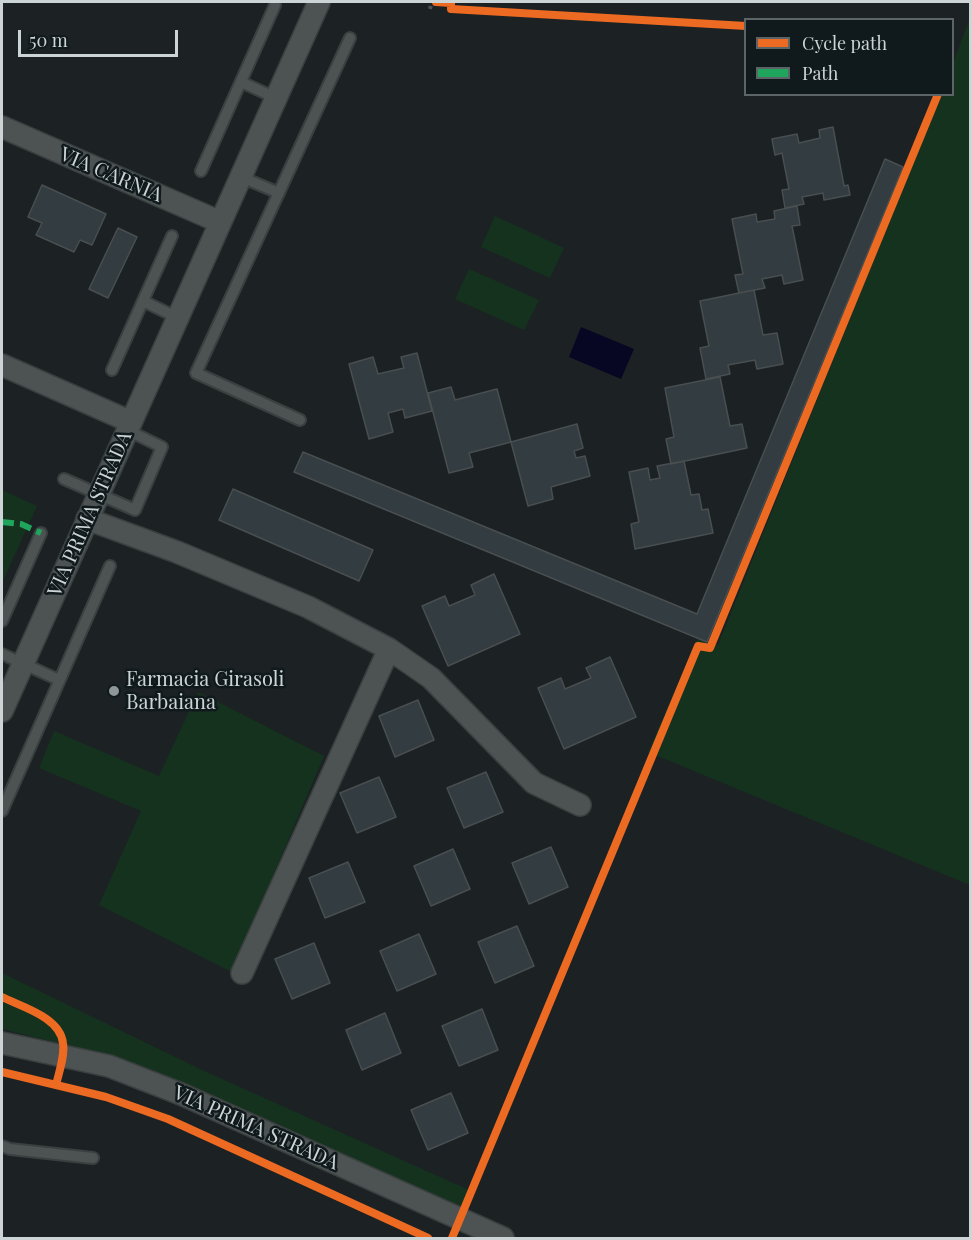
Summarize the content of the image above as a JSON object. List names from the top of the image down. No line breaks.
{"streets":{"street":["VIA CARNIA","VIA PRIMA STRADA"]},"crossings":[["VIA CARNIA","VIA PRIMA STRADA"]],"places":["Farmacia Girasoli Barbaiana"],"legend":["Cycle path","Path"],"scale_bar":"50 m"}
